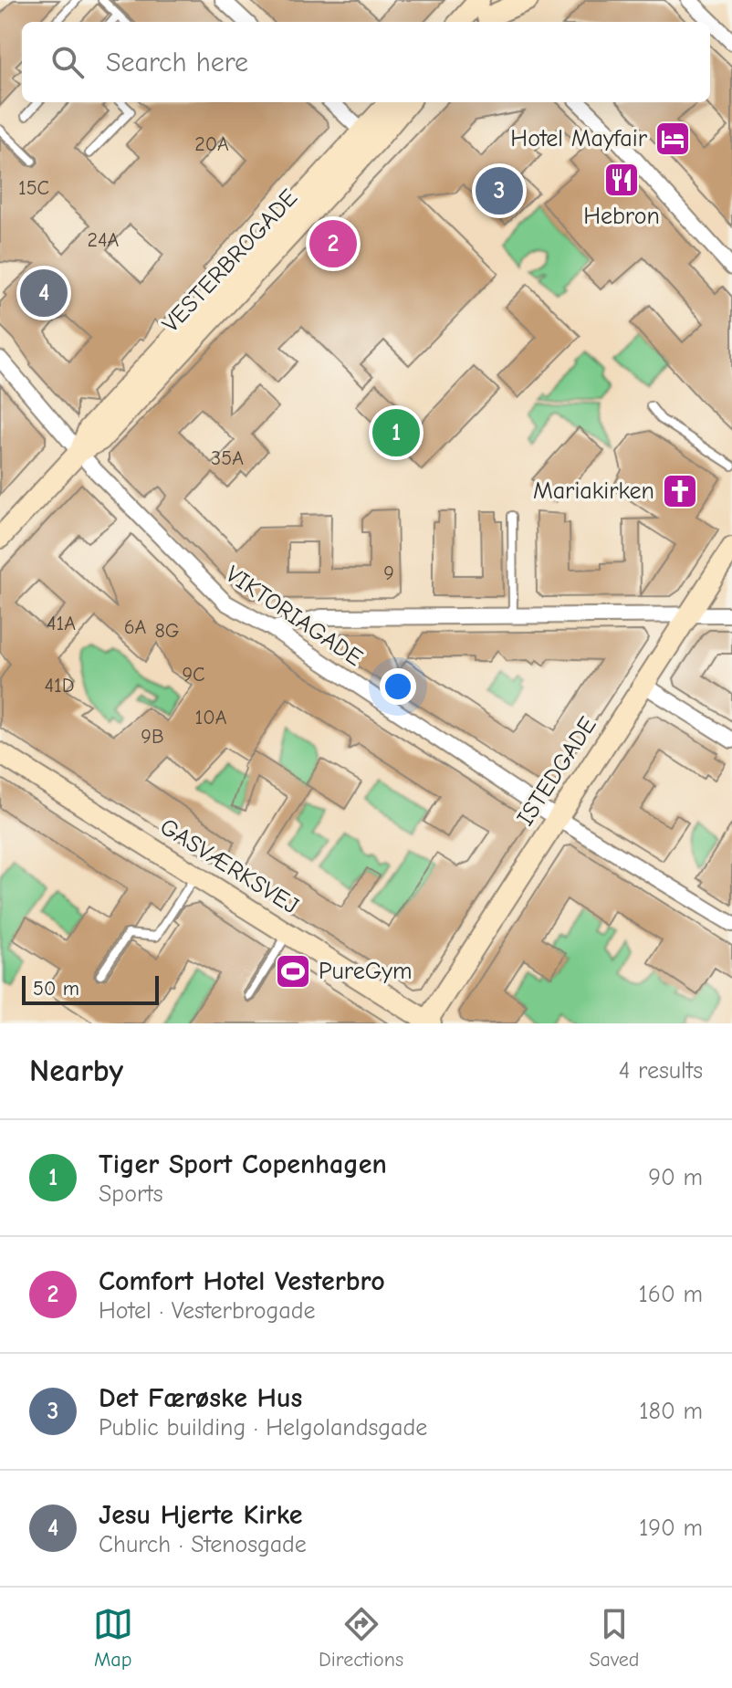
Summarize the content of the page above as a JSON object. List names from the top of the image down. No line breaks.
{"streets":{"street":["VESTERBROGADE","VIKTORIAGADE","ISTEDGADE","GASVÆRKSVEJ"]},"crossings":[["VESTERBROGADE","VIKTORIAGADE"],["VIKTORIAGADE","ISTEDGADE"],["ISTEDGADE","GASVÆRKSVEJ"]],"places":{"hotel":["Hotel Mayfair"],"restaurant":["Hebron"],"church":["Mariakirken"],"sports":["PureGym"]},"house_numbers":["20A","15C","24A","35A","9","41A","6A","8G","9C","41D","10A","9B"],"scale_bar":"50 m","page":{"search":"Search here","pins":["3","2","4","1"],"scale":"50 m","heading":["Nearby","4 results"],"list":[{"mark":"1","name":"Tiger Sport Copenhagen","note":"Sports","value":"90 m"},{"mark":"2","name":"Comfort Hotel Vesterbro","note":"Hotel · Vesterbrogade","value":"160 m"},{"mark":"3","name":"Det Færøske Hus","note":"Public building · Helgolandsgade","value":"180 m"},{"mark":"4","name":"Jesu Hjerte Kirke","note":"Church · Stenosgade","value":"190 m"}],"nav":["Map","Directions","Saved"]}}
